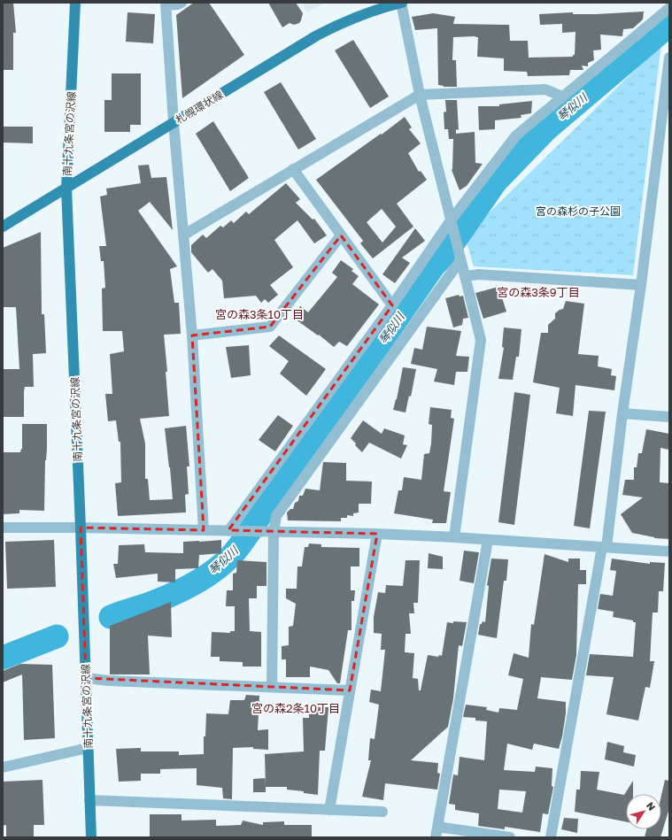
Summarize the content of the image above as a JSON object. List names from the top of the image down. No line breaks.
{"streets":{"main road":["札幌環状線","南十九条宮の沢線"]},"crossings":[["札幌環状線","南十九条宮の沢線"]],"districts":["宮の森3条9丁目","宮の森3条10丁目","宮の森2条10丁目"],"water":["琴似川"],"parks":["宮の森杉の子公園"],"north":"top right"}
